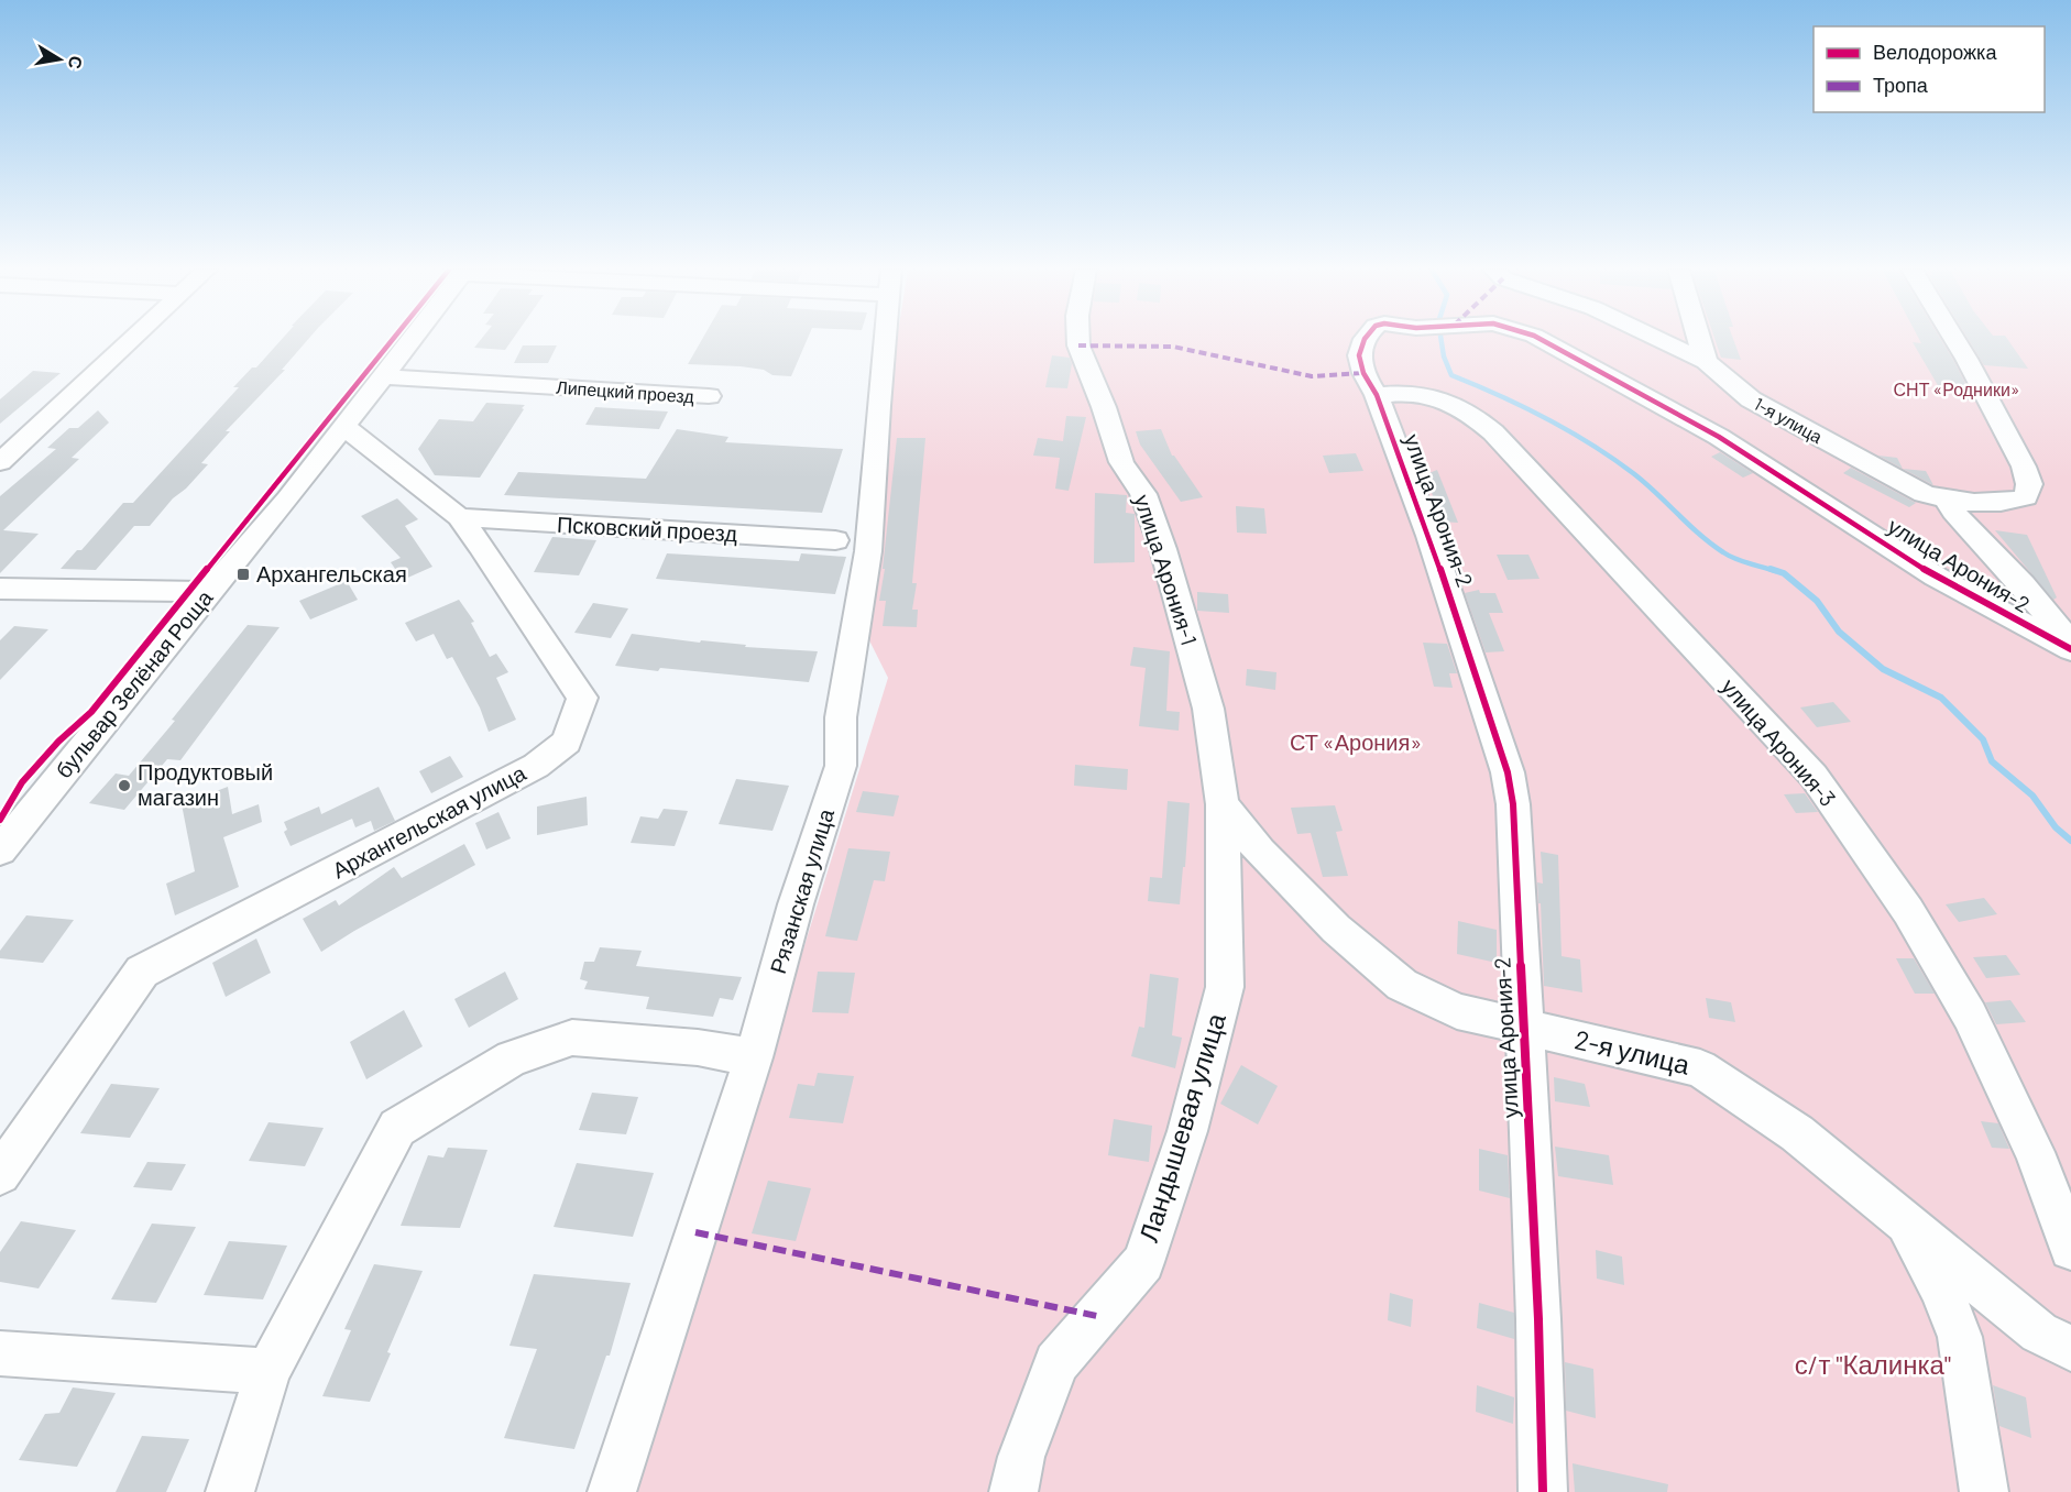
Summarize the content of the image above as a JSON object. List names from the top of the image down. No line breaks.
{"streets":{"street":["Липецкий проезд","1-я улица","улица Арония-2","Псковский проезд","улица Арония-1","бульвар Зелёная Роща","улица Арония-3","Архангельская улица","Рязанская улица","2-я улица","Ландышевая улица"]},"crossings":[["Липецкий проезд","бульвар Зелёная Роща"],["улица Арония-2","улица Арония-3"],["улица Арония-2","2-я улица"],["Псковский проезд","Архангельская улица"],["улица Арония-1","2-я улица"],["улица Арония-1","Ландышевая улица"],["бульвар Зелёная Роща","Архангельская улица"],["2-я улица","Ландышевая улица"]],"parks":["СНТ «Родники»","СТ «Арония»","с/т \"Калинка\""],"places":{"transit":["Архангельская"],"other":["Продуктовый магазин"]},"legend":["Велодорожка","Тропа"],"north":"right"}
